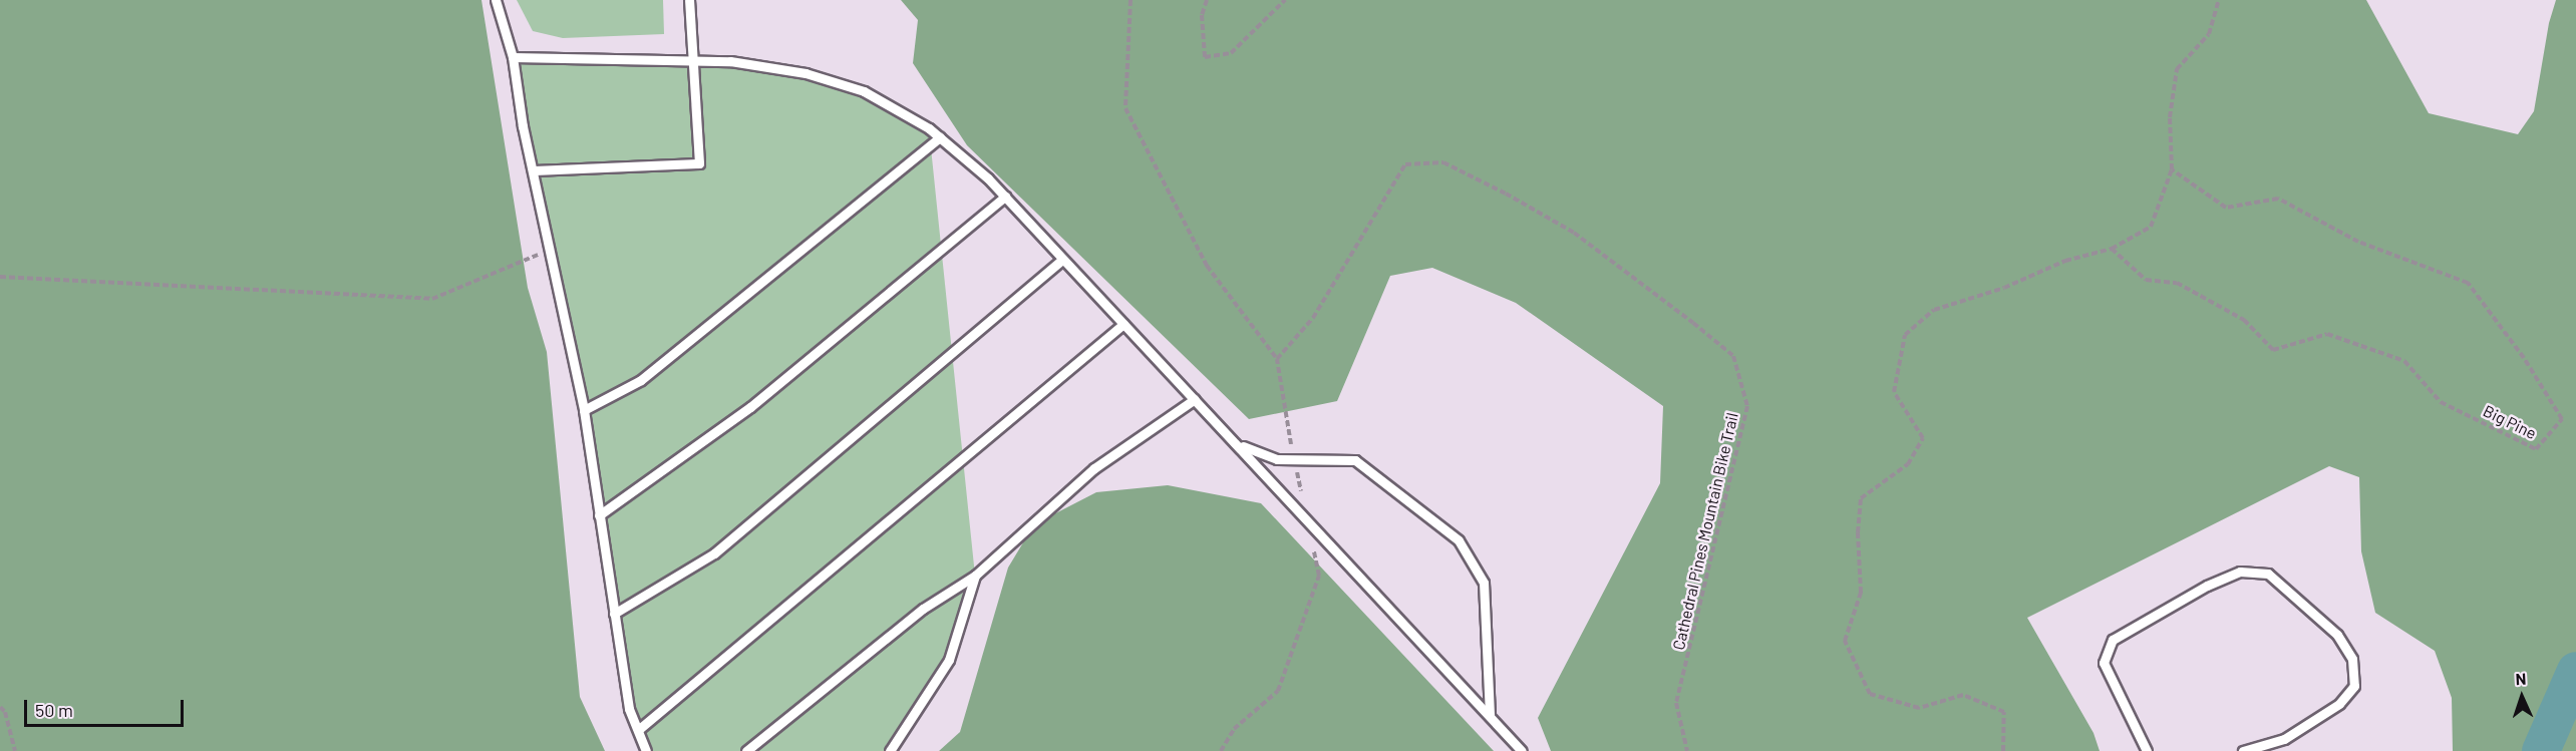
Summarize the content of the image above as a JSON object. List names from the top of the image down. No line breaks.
{"streets":{"path":["Big Pine","Cathedral Pines Mountain Bike Trail"]},"scale_bar":"50 m","north":"top"}
